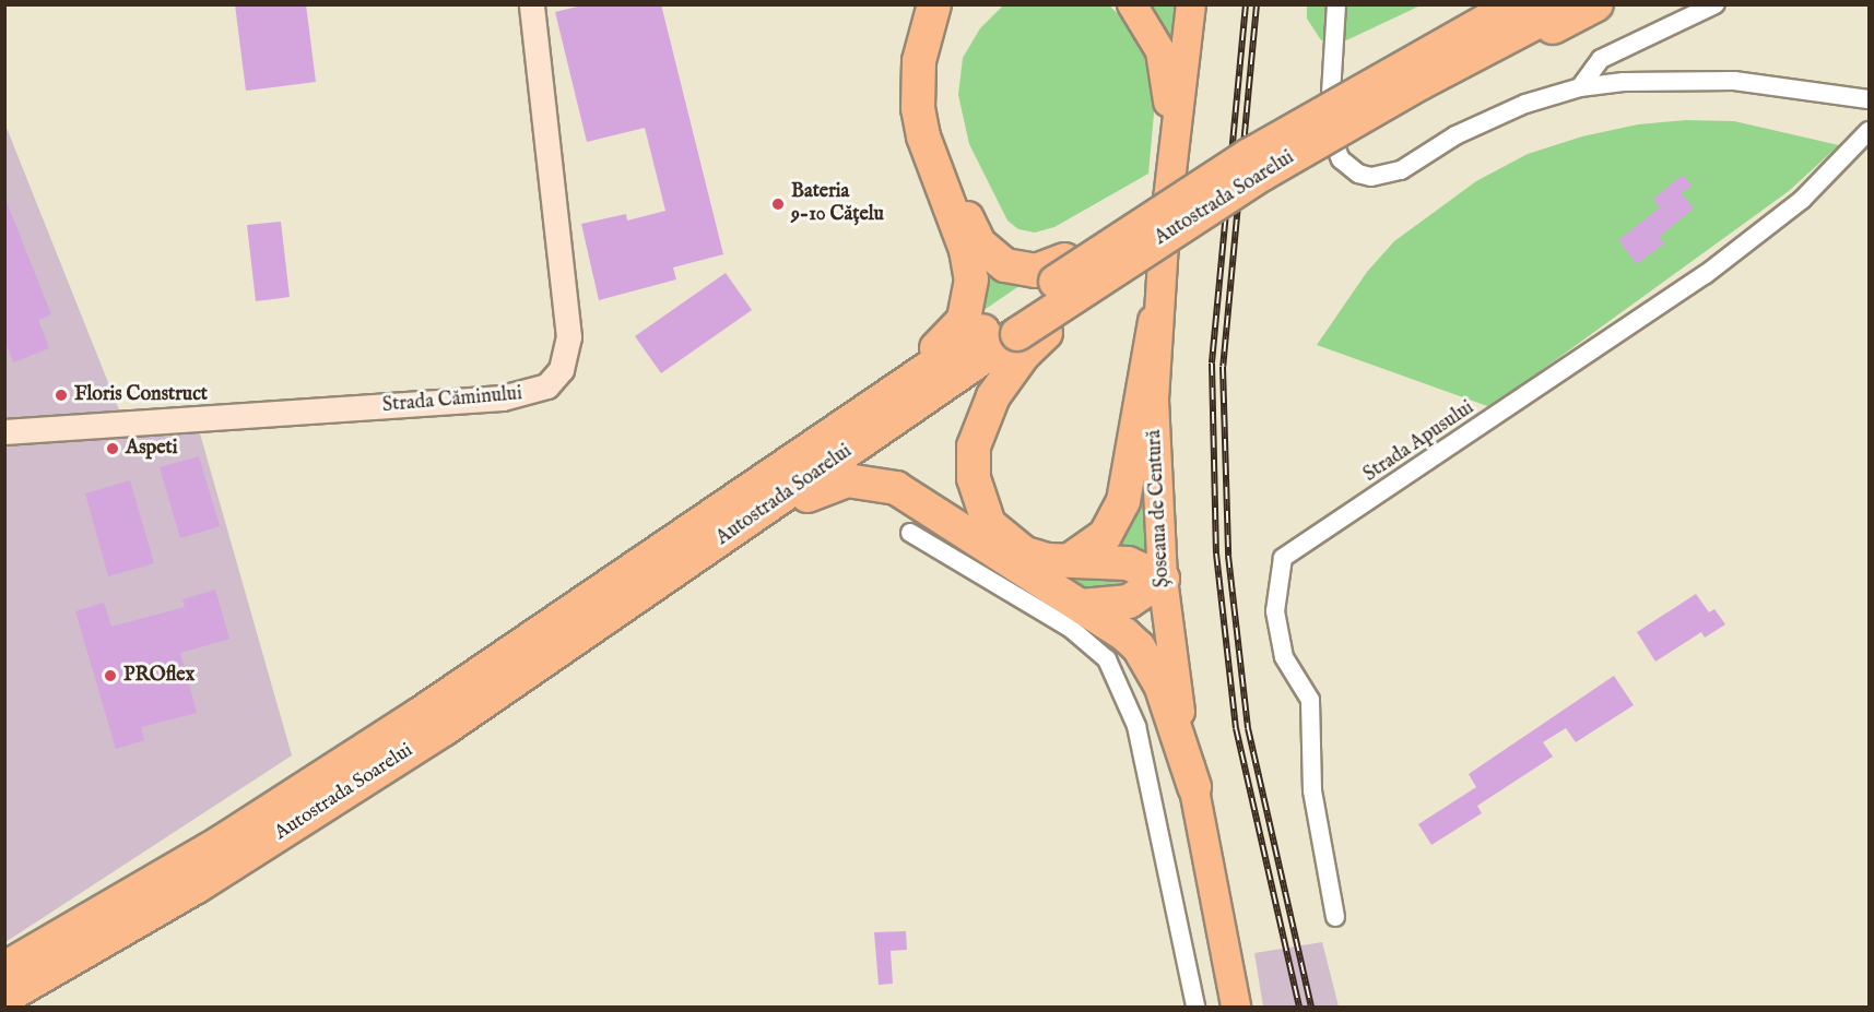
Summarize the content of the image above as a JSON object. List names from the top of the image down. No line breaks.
{"streets":{"highway":["Autostrada Soarelui"],"main road":["Șoseaua de Centură"],"street":["Strada Căminului","Strada Apusului"]},"places":["Bateria 9-10 Cățelu","Floris Construct","Aspeti","PROflex"]}
